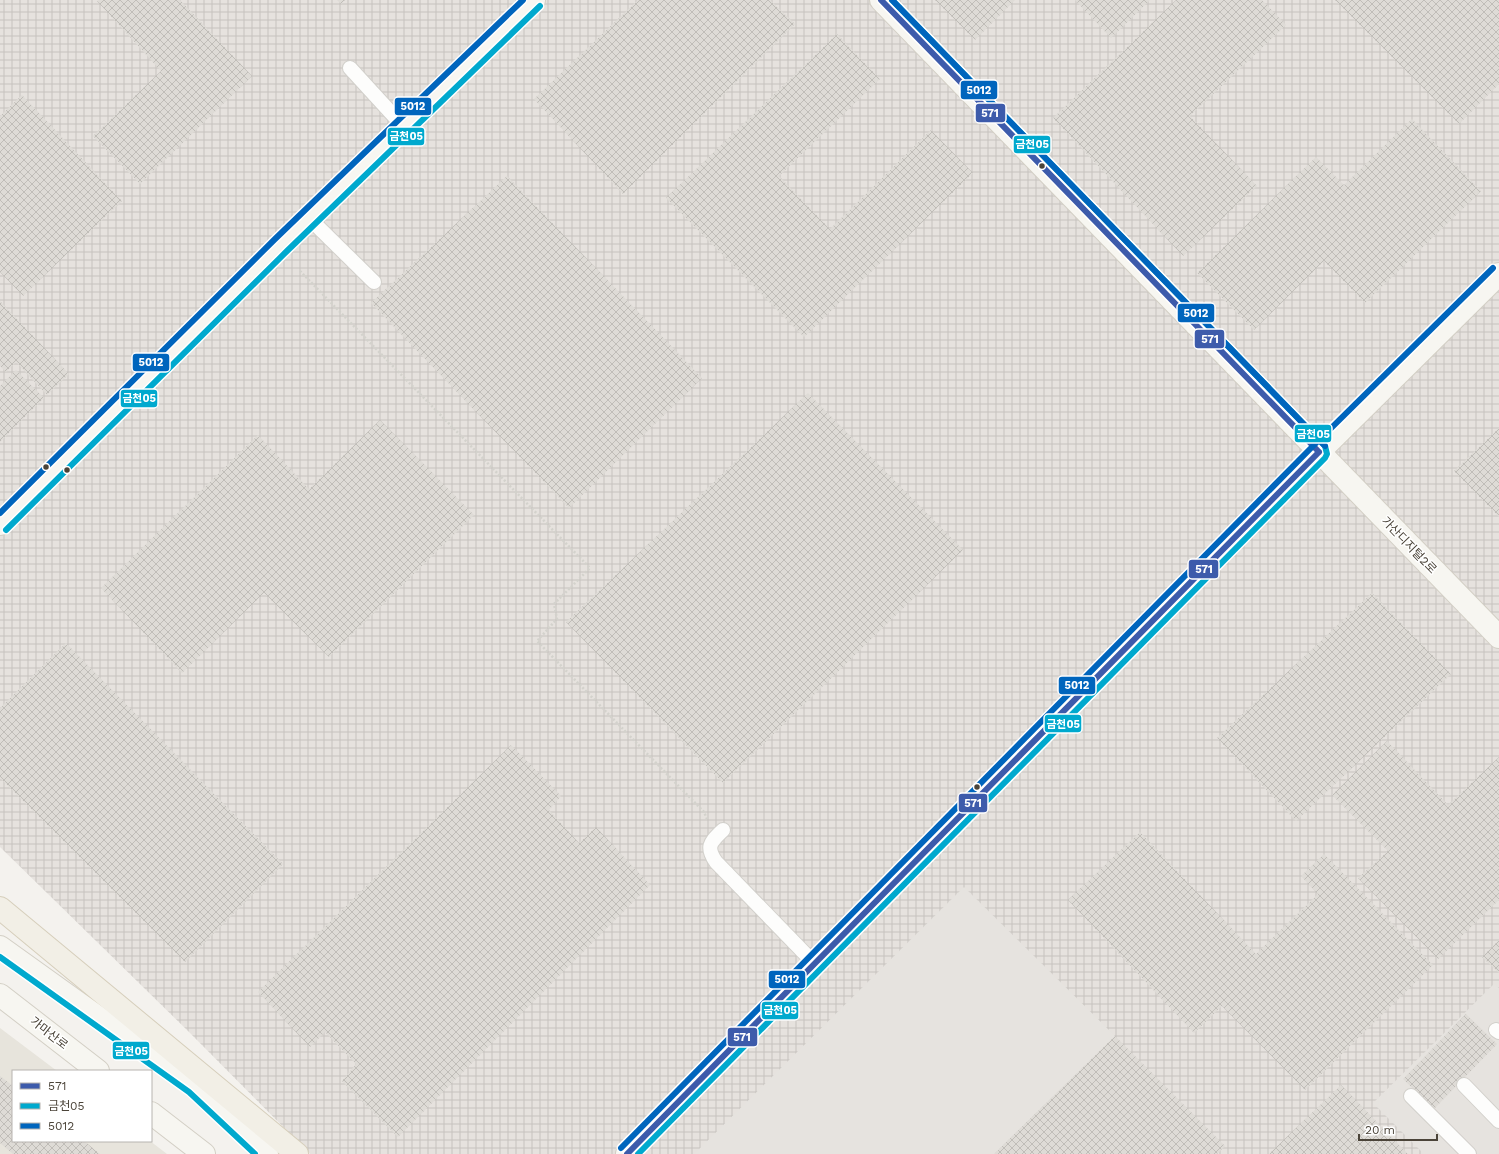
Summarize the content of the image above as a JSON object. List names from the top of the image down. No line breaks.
{"streets":{"street":["가산디지털2로","가마산로"]},"lines":["transit line 571","transit line 금천05","transit line 5012"],"legend":["571","금천05","5012"],"scale_bar":"20 m"}
